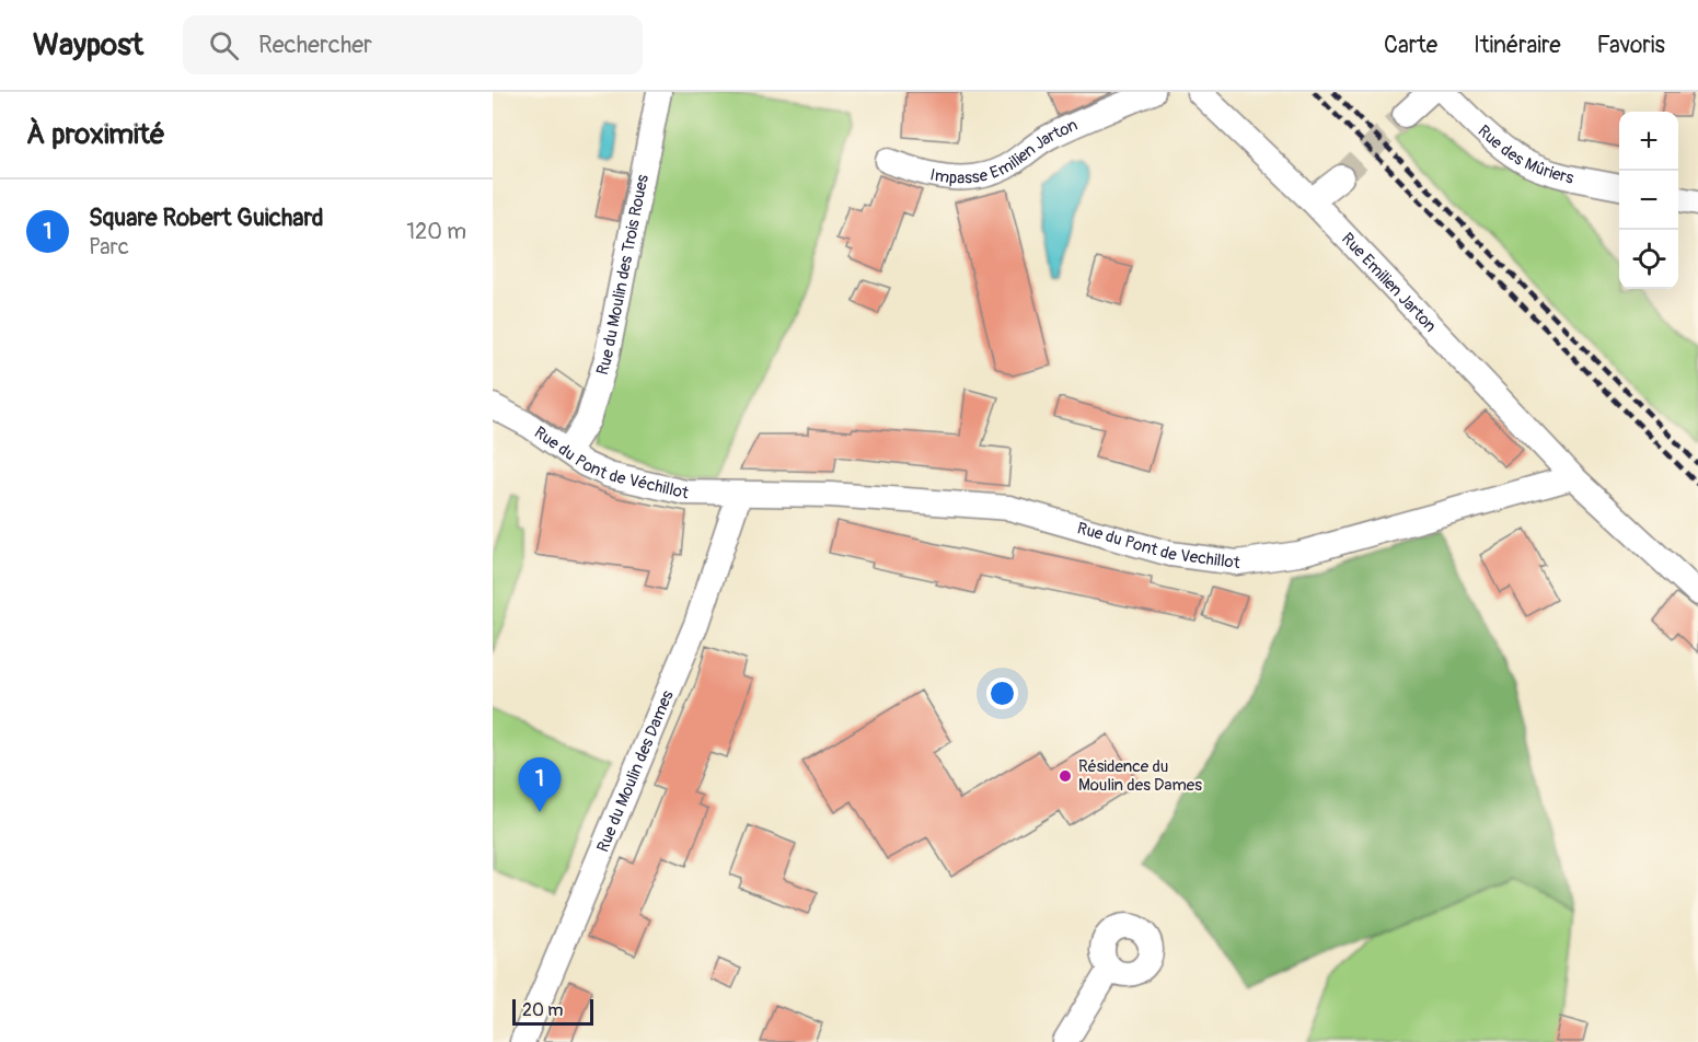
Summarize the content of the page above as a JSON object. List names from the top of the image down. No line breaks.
{"streets":{"street":["Impasse Emilien Jarton","Rue des Mûriers","Rue du Moulin des Trois Roues","Rue Emilien Jarton","Rue du Pont de Véchillot","Rue du Pont de Vechillot","Rue du Moulin des Dames"]},"crossings":[["Rue du Moulin des Trois Roues","Rue du Pont de Véchillot"],["Rue Emilien Jarton","Rue du Pont de Vechillot"],["Rue du Pont de Véchillot","Rue du Pont de Vechillot"],["Rue du Pont de Véchillot","Rue du Moulin des Dames"],["Rue du Pont de Vechillot","Rue du Moulin des Dames"]],"places":["Résidence du Moulin des Dames"],"scale_bar":"20 m","page":{"header":"Waypost","search":"Rechercher","nav":["Carte","Itinéraire","Favoris"],"heading":"À proximité","map_buttons":["+","−"],"list":[{"mark":"1","name":"Square Robert Guichard","note":"Parc","value":"120 m"}],"pins":"1","scale":"20 m"}}
